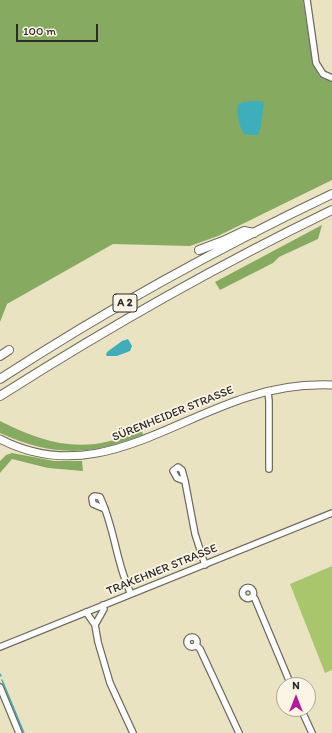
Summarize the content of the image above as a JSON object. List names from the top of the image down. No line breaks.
{"streets":{"highway":["A 2"],"main road":["SÜRENHEIDER STRASSE"],"street":["TRAKEHNER STRASSE"]},"scale_bar":"100 m","north":"top"}
